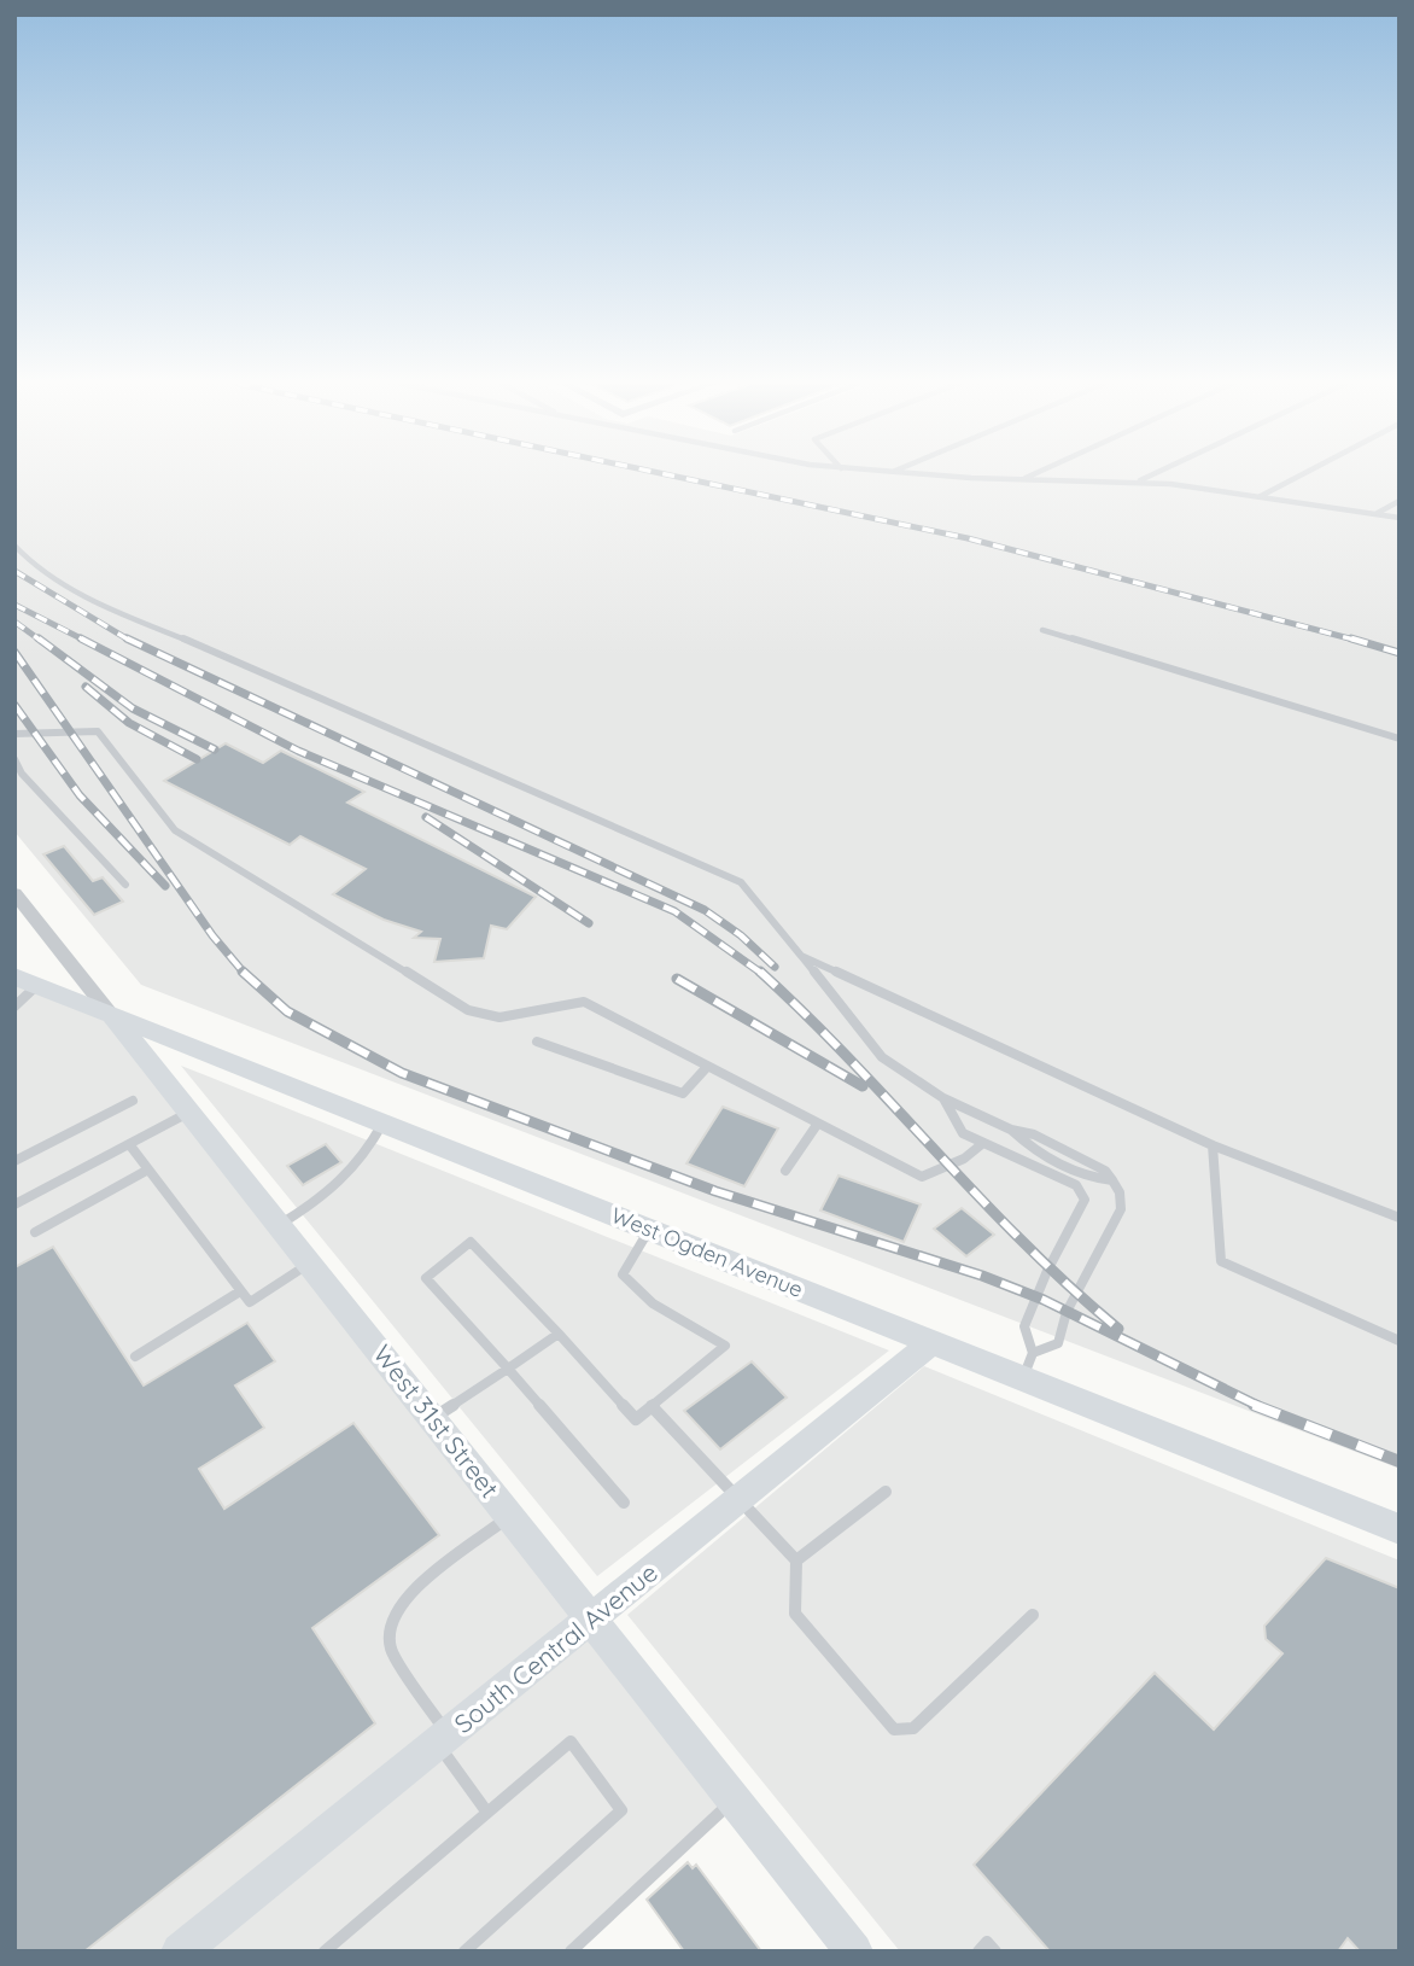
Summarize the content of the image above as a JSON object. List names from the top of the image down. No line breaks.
{"streets":{"main road":["West Ogden Avenue","West 31st Street","South Central Avenue"]},"crossings":[["West Ogden Avenue","West 31st Street"],["West Ogden Avenue","South Central Avenue"],["West 31st Street","South Central Avenue"]]}
